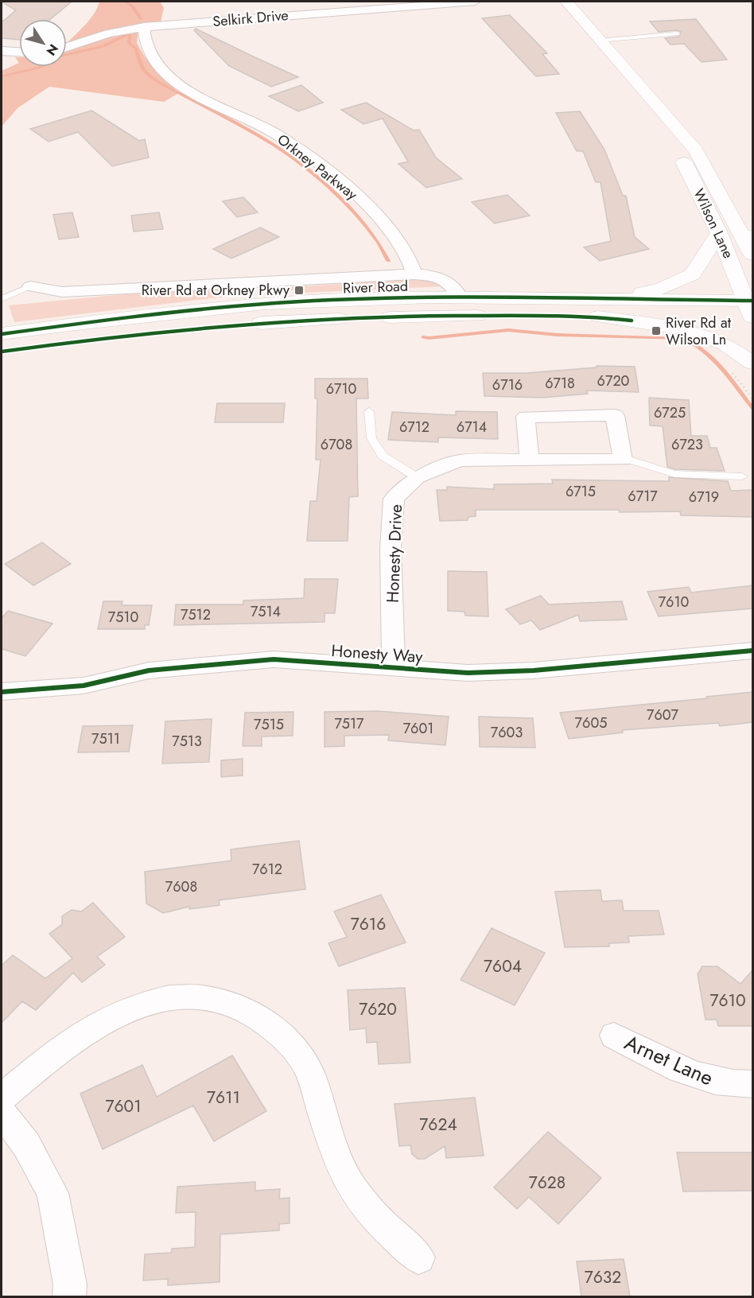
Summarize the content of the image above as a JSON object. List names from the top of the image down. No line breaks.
{"streets":{"main road":["Wilson Lane","River Road"],"street":["Selkirk Drive","Orkney Parkway","Honesty Drive","Honesty Way","Arnet Lane"]},"crossings":[["Selkirk Drive","Orkney Parkway"],["Orkney Parkway","River Road"],["Wilson Lane","River Road"],["Honesty Drive","Honesty Way"]],"places":{"transit":["River Rd at Orkney Pkwy","River Rd at Wilson Ln"]},"house_numbers":["6720","6718","6716","6710","6725","6712","6714","6708","6723","6715","6717","6719","7610","7514","7512","7510","7607","7605","7517","7515","7601","7603","7511","7513","7612","7608","7616","7604","7610","7620","7611","7601","7624","7628","7632"],"north":"bottom right"}
